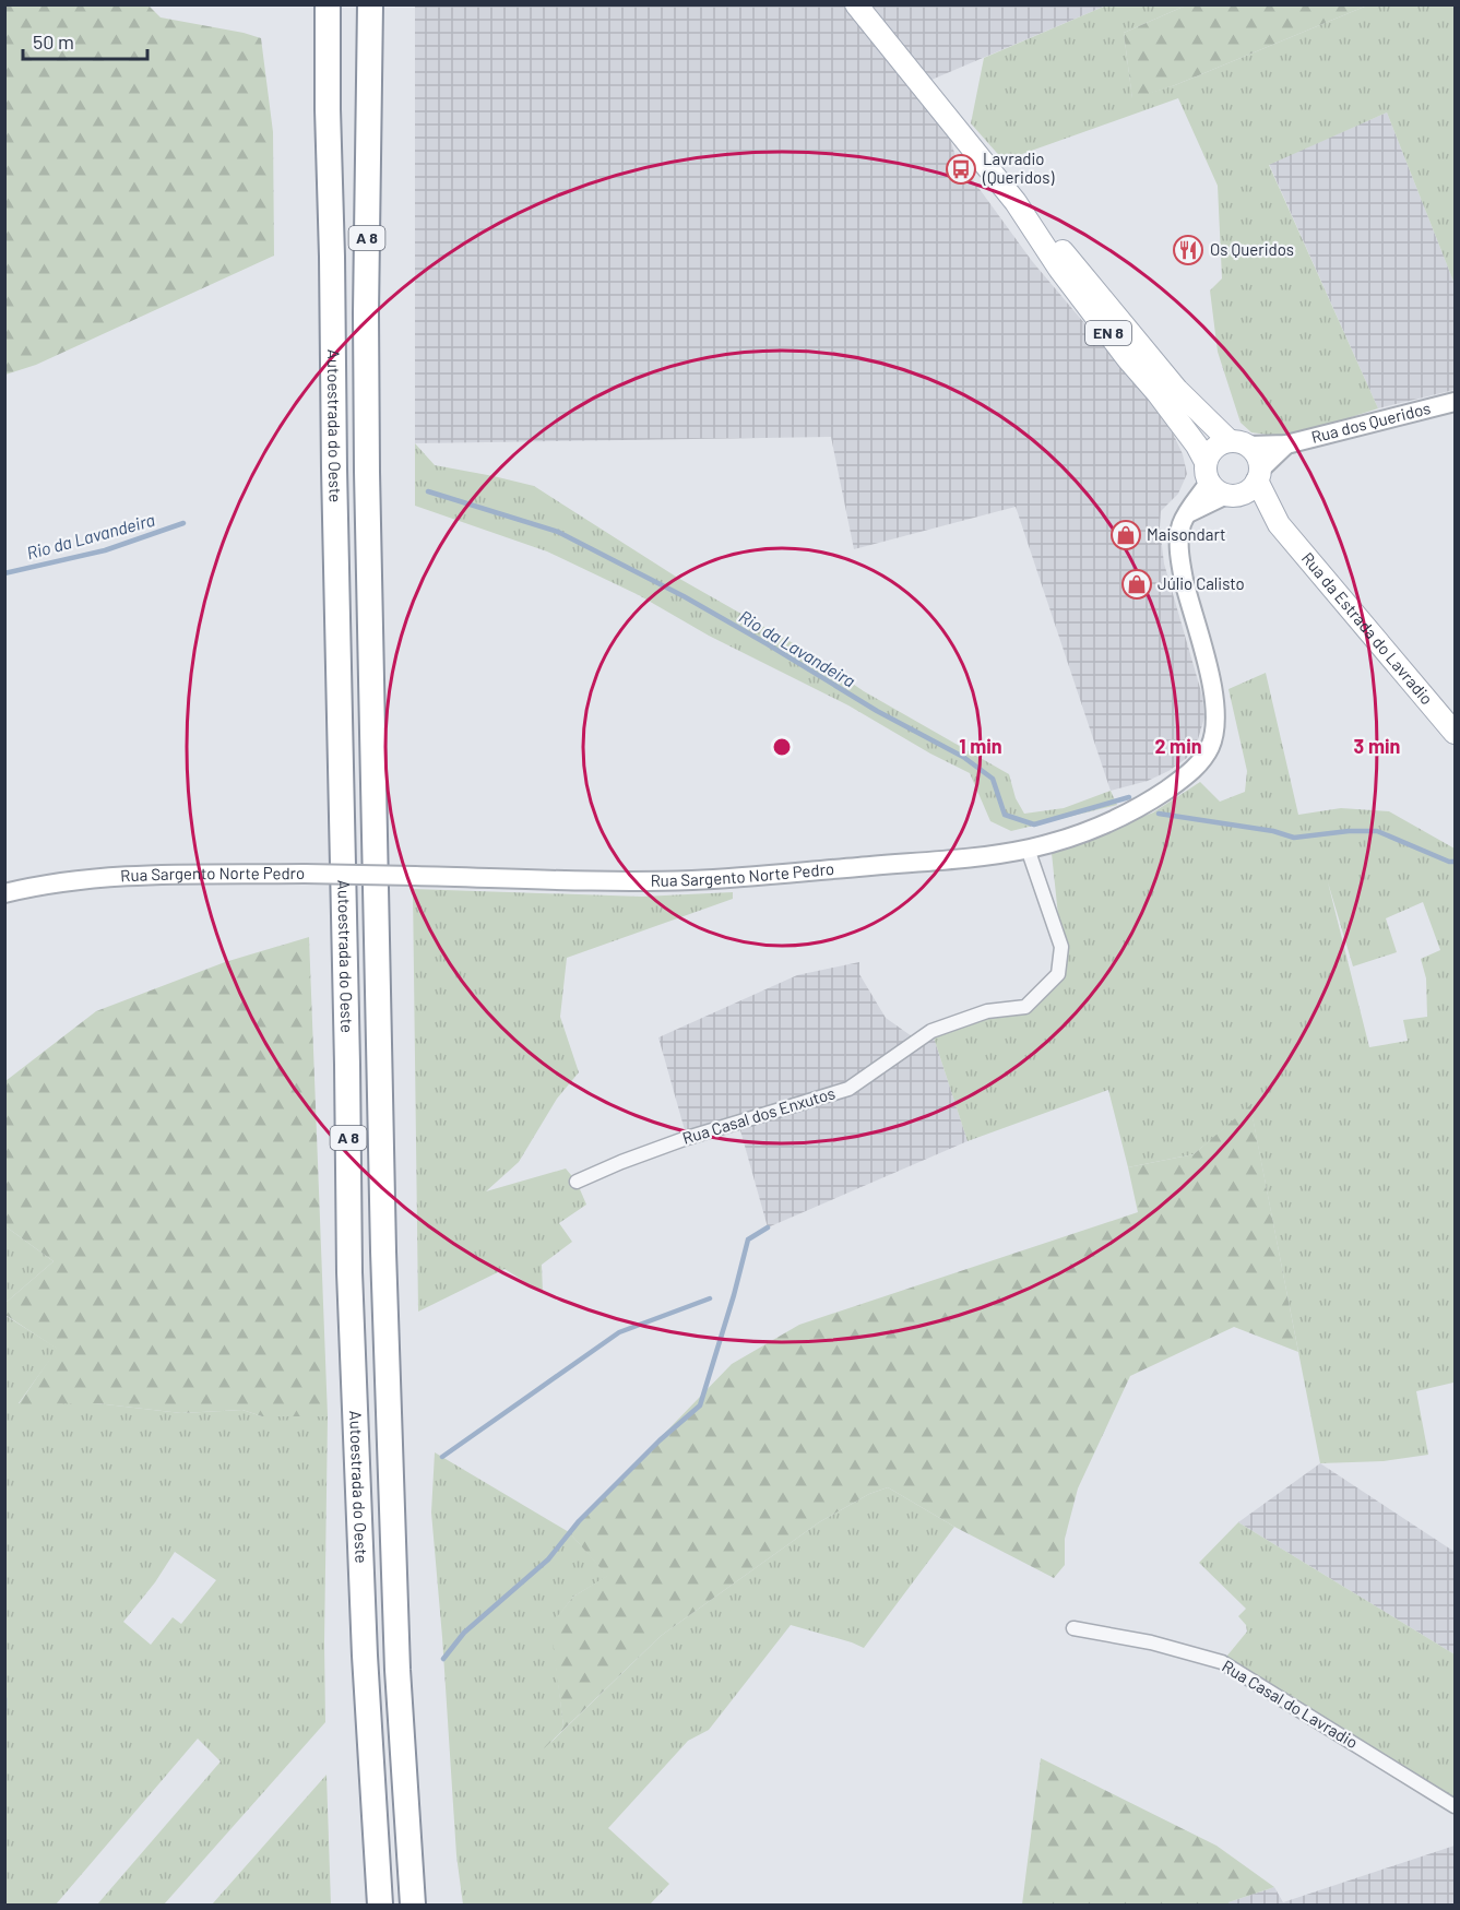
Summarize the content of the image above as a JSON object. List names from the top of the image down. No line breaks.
{"streets":{"highway":["A 8","Autoestrada do Oeste"],"main road":["EN 8","Rua da Estrada do Lavradio"],"street":["Rua dos Queridos","Rua Sargento Norte Pedro","Rua Casal dos Enxutos","Rua Casal do Lavradio"]},"crossings":[["Rua dos Queridos","Rua da Estrada do Lavradio"],["Rua dos Queridos","Rua Sargento Norte Pedro"],["Rua da Estrada do Lavradio","Rua Sargento Norte Pedro"],["Rua Sargento Norte Pedro","Rua Casal dos Enxutos"]],"water":["Rio da Lavandeira"],"places":{"bus stop":["Lavradio (Queridos)"],"restaurant":["Os Queridos"],"shop":["Maisondart","Júlio Calisto"]},"scale_bar":"50 m","rings":["1 min","2 min","3 min"]}
